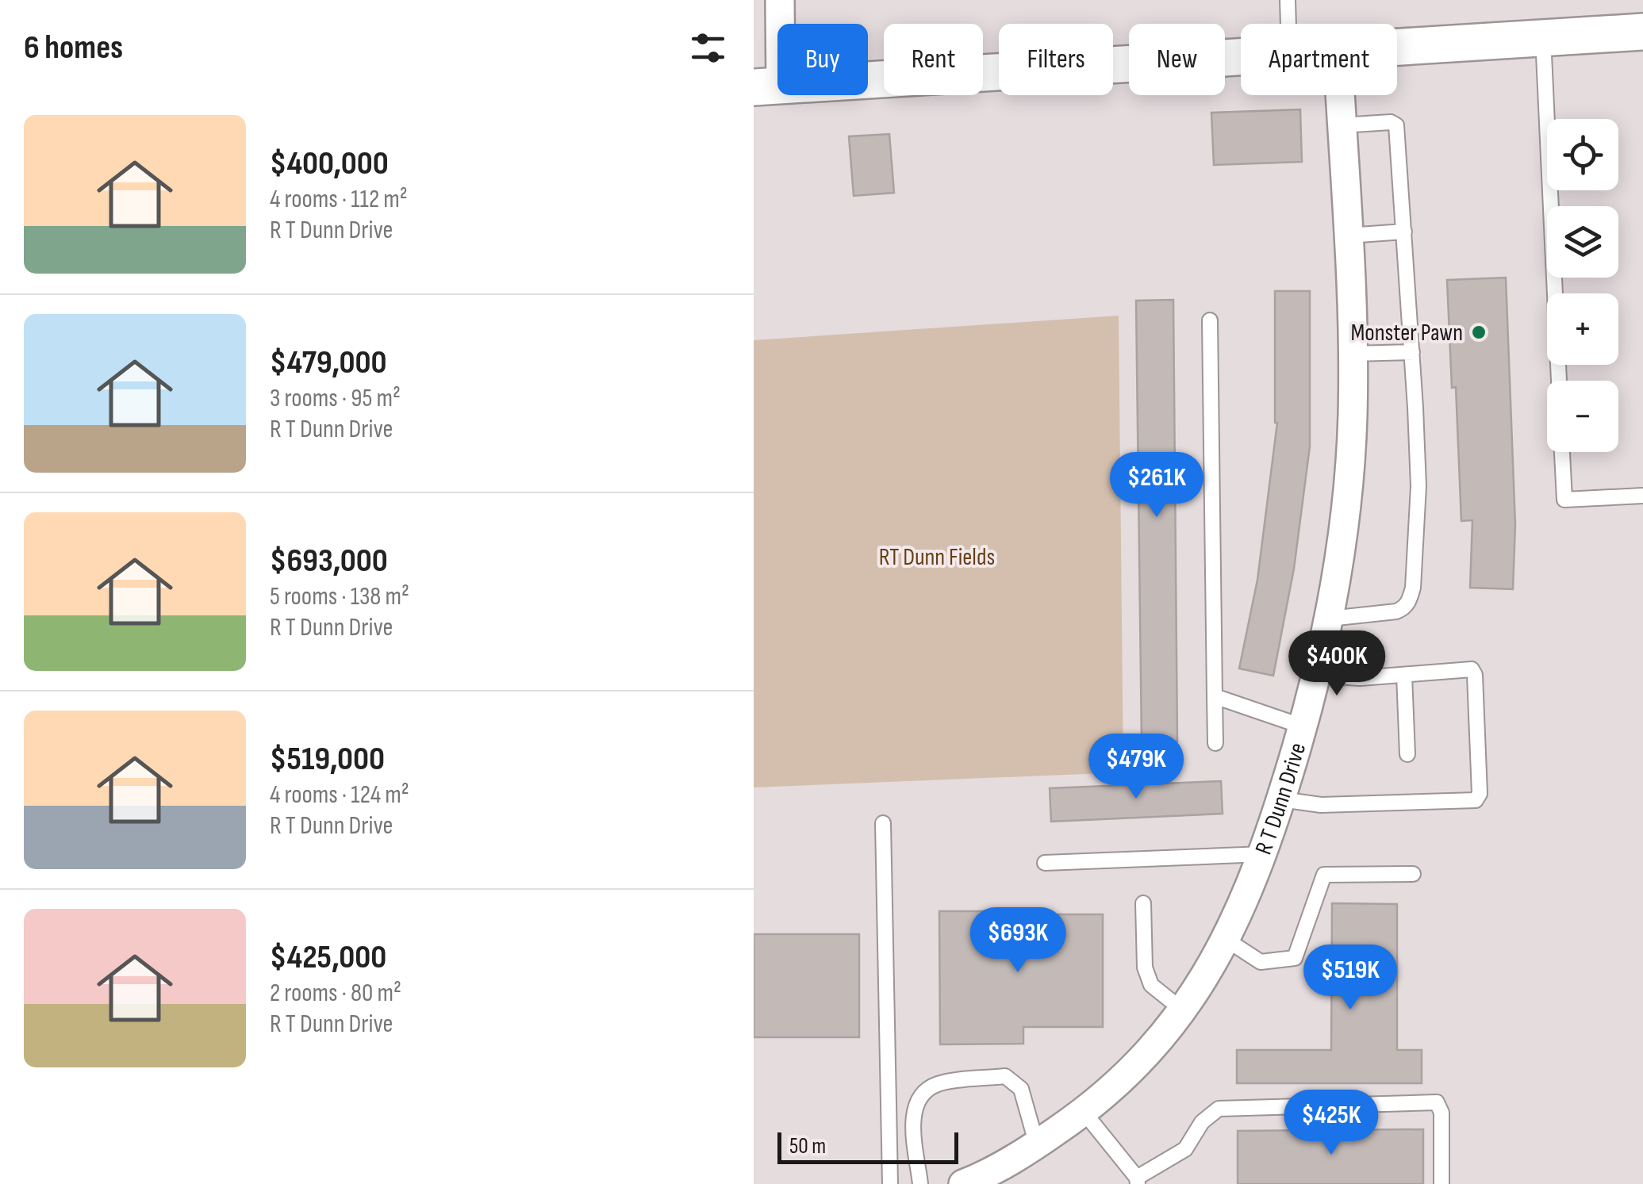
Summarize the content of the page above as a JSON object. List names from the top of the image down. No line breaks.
{"streets":{"street":["R T Dunn Drive"]},"parks":["RT Dunn Fields"],"places":["Monster Pawn"],"scale_bar":"50 m","page":{"heading":"6 homes","chip":["Buy","Rent","Filters","New","Apartment"],"list":[{"name":"$400,000","note":"4 rooms · 112 m² · R T Dunn Drive"},{"name":"$479,000","note":"3 rooms · 95 m² · R T Dunn Drive"},{"name":"$693,000","note":"5 rooms · 138 m² · R T Dunn Drive"},{"name":"$519,000","note":"4 rooms · 124 m² · R T Dunn Drive"},{"name":"$425,000","note":"2 rooms · 80 m² · R T Dunn Drive"}],"map_buttons":["+","−"],"price":["$261K","$400K","$479K","$693K","$519K","$425K"],"scale":"50 m"}}
